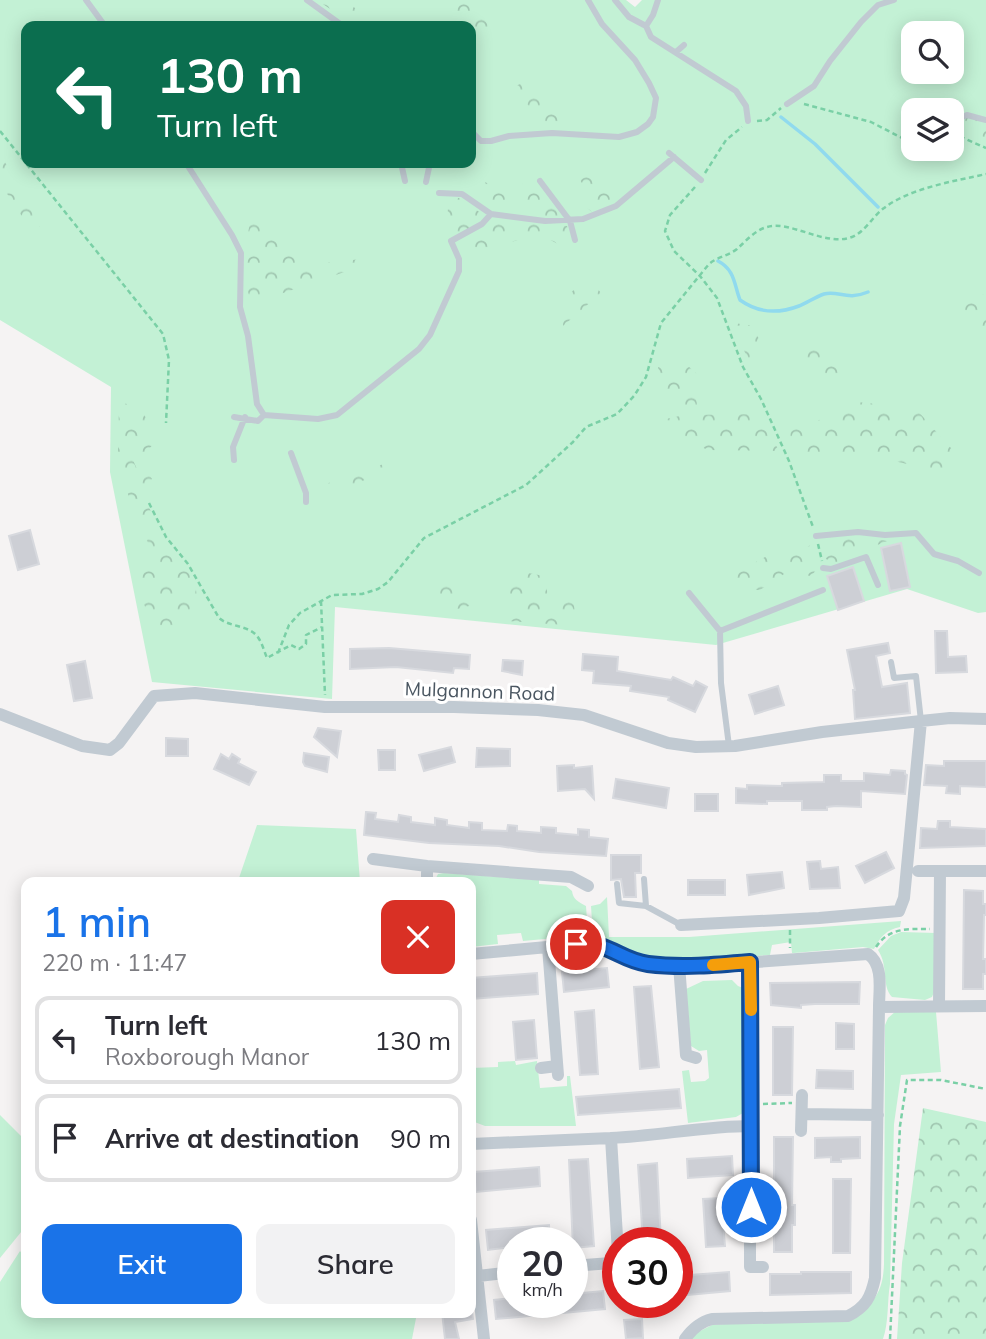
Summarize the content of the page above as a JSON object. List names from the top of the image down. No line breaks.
{"streets":{"street":["Mulgannon Road"]},"page":{"turn":["130 m","Turn left"],"heading":["1 min","220 m · 11:47"],"list":[{"name":"Turn left","note":"Roxborough Manor","value":"130 m"},{"name":"Arrive at destination","value":"90 m"}],"buttons":["Exit","Share"],"speed":"20 km/h","limit":"30"}}
